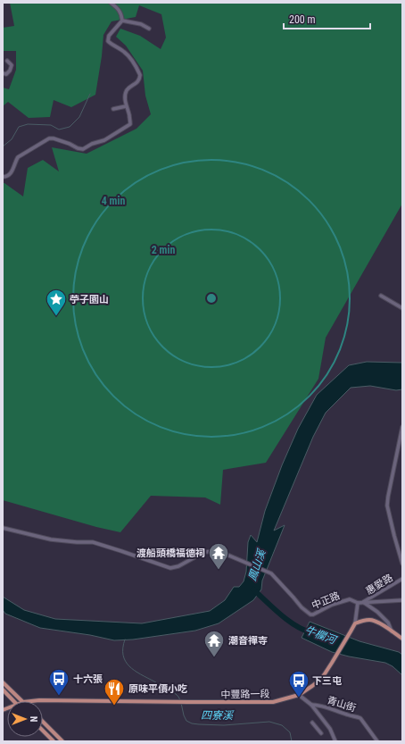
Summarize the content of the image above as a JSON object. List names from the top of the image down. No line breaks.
{"streets":{"main road":["中豐路一段"],"street":["惠愛路","中正路","青山街"]},"crossings":[["惠愛路","中正路"]],"water":["鳳山溪","牛欄河","四寮溪"],"places":{"place":["苧子園山"],"temple":["渡船頭橋福德祠","潮音禪寺"],"bus stop":["十六張","下三屯"],"restaurant":["原味平價小吃"]},"scale_bar":"200 m","north":"right","rings":["4 min","2 min"]}
